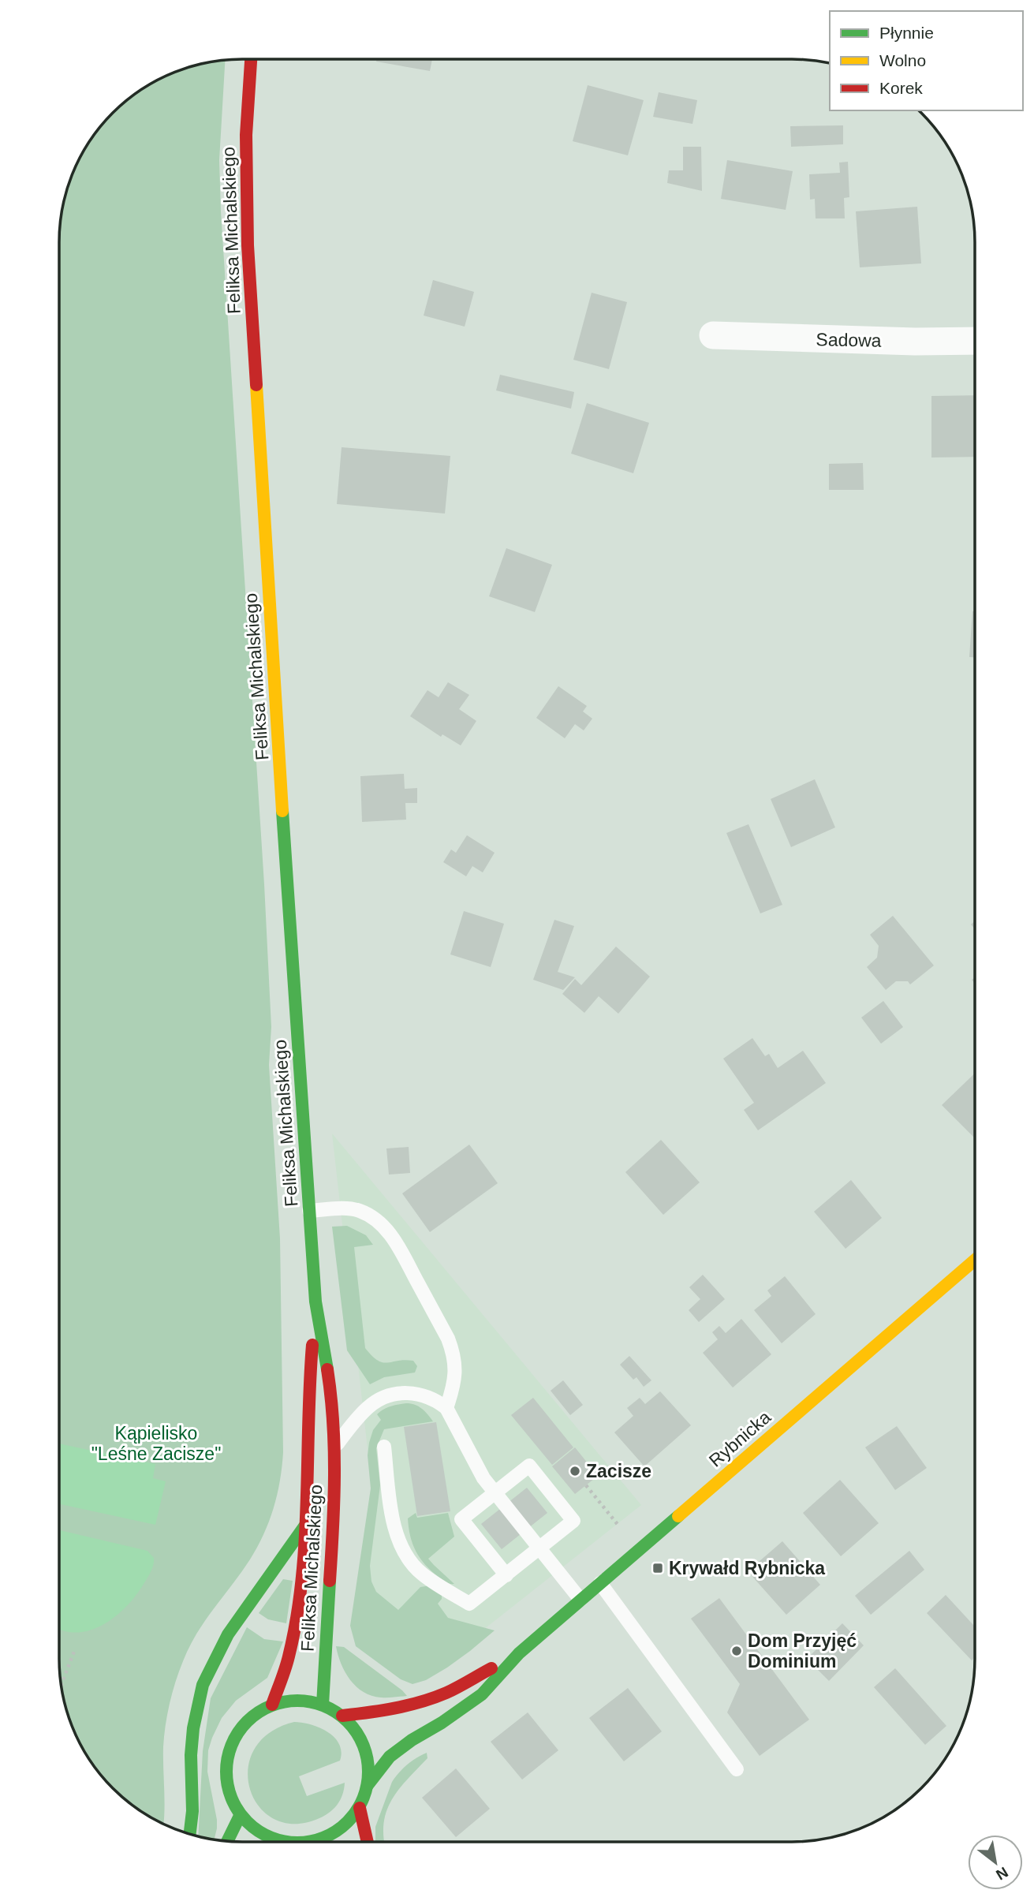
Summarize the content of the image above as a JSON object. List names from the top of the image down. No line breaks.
{"streets":{"street":["Feliksa Michalskiego","Sadowa","Rybnicka"]},"parks":["Kąpielisko \"Leśne Zacisze\""],"places":{"other":["Zacisze","Dom Przyjęć Dominium"],"transit":["Krywałd Rybnicka"]},"legend":["Płynnie","Wolno","Korek"],"north":"bottom right"}
